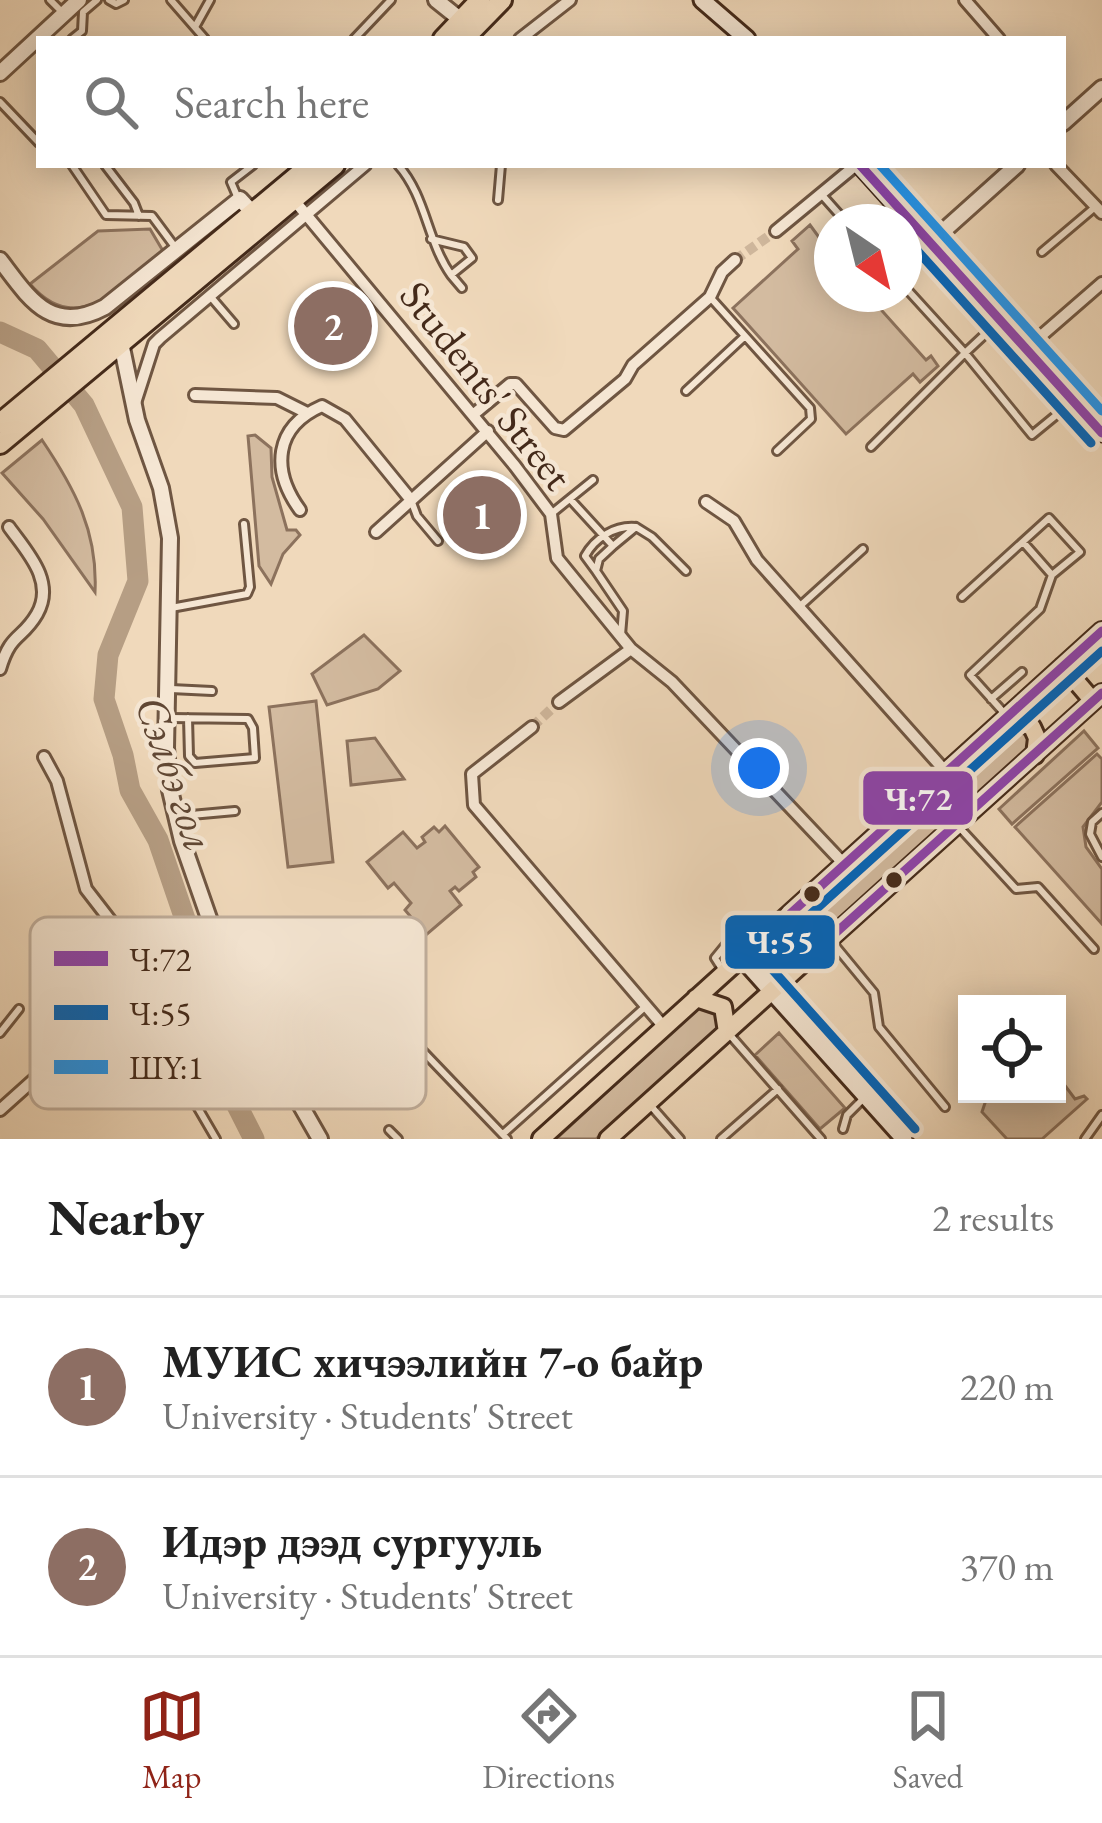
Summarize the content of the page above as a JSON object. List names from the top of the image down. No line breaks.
{"streets":{"street":["Students' Street"]},"water":["Сэлбэ гол"],"lines":["transit line Ч:72","transit line ШҮ:1","transit line Ч:55"],"legend":["Ч:72","Ч:55","ШҮ:1"],"north":"bottom right","page":{"search":"Search here","pins":["2","1"],"heading":["Nearby","2 results"],"list":[{"mark":"1","name":"МУИС хичээлийн 7-о байр","note":"University · Students' Street","value":"220 m"},{"mark":"2","name":"Идэр дээд сургууль","note":"University · Students' Street","value":"370 m"}],"nav":["Map","Directions","Saved"]}}
